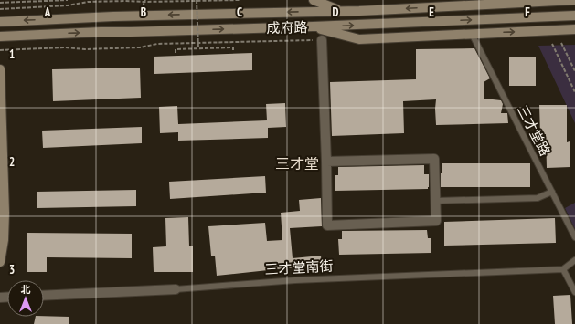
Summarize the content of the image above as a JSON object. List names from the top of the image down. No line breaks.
{"streets":{"main road":["成府路"],"street":["三才堂南街"],"lane":["三才堂路"]},"districts":["三才堂"],"north":"top","grid":{"columns":["A","B","C","D","E","F"],"rows":["1","2","3"]}}
